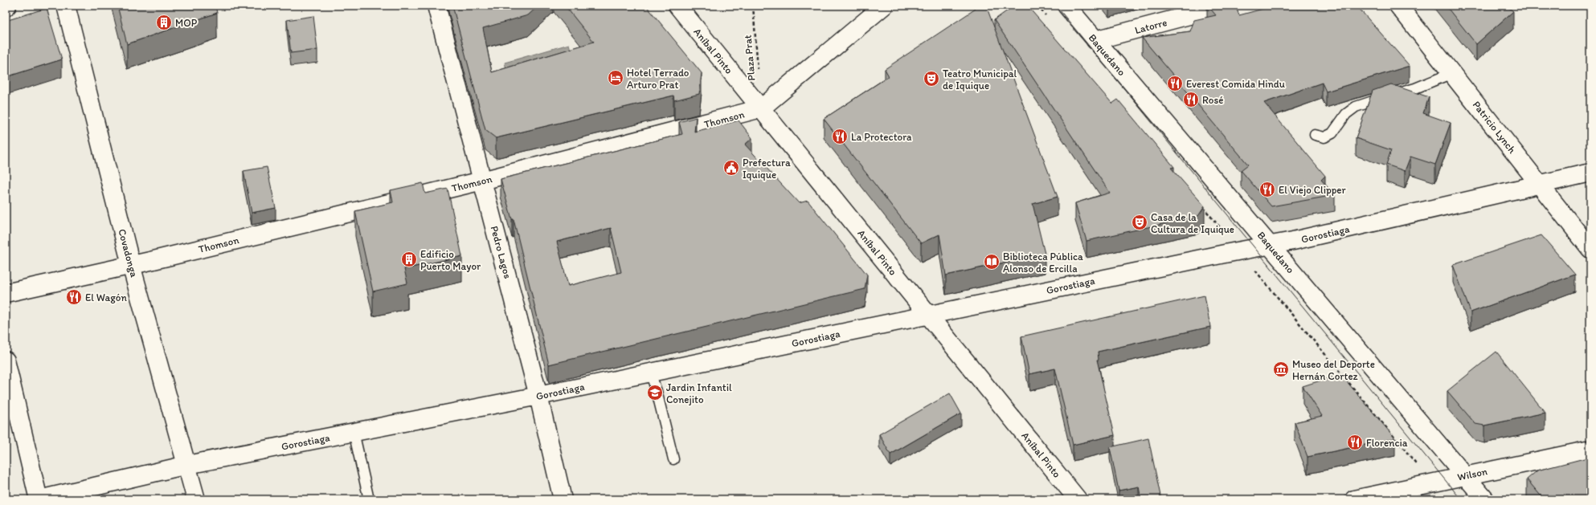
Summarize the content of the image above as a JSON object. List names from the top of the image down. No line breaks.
{"streets":{"street":["Latorre","Aníbal Pinto","Baquedano","Thomson","Patricio Lynch","Gorostiaga","Pedro Lagos","Covadonga","Wilson"],"path":["Plaza Prat"]},"crossings":[["Latorre","Baquedano"],["Aníbal Pinto","Thomson"],["Aníbal Pinto","Gorostiaga"],["Baquedano","Gorostiaga"],["Baquedano","Wilson"],["Thomson","Pedro Lagos"],["Thomson","Covadonga"],["Patricio Lynch","Gorostiaga"],["Gorostiaga","Pedro Lagos"],["Gorostiaga","Covadonga"]],"places":{"building":["MOP","Edificio Puerto Mayor"],"hotel":["Hotel Terrado Arturo Prat"],"theatre":["Teatro Municipal de Iquique","Casa de la Cultura de Iquique"],"restaurant":["Everest Comida Hindu","Rosé","La Protectora","El Viejo Clipper","El Wagón","Florencia"],"public building":["Prefectura Iquique"],"library":["Biblioteca Pública Alonso de Ercilla"],"museum":["Museo del Deporte Hernán Cortez"],"school or university":["Jardin Infantil Conejito"]}}
